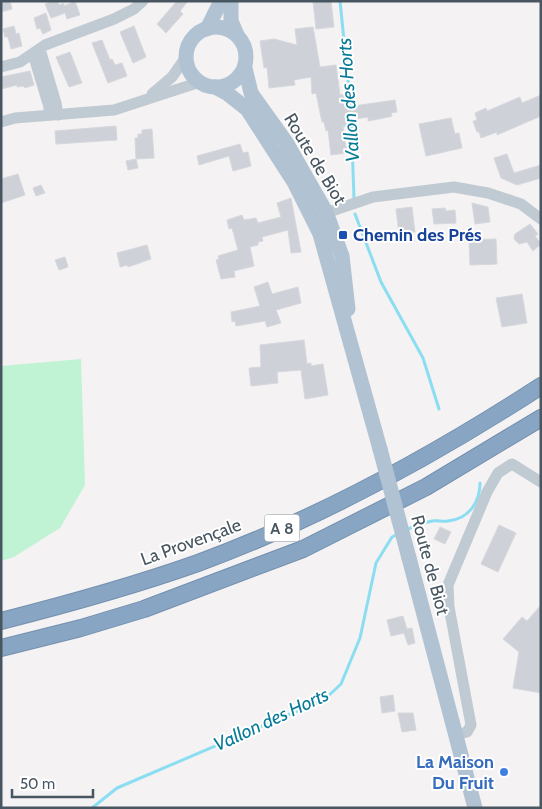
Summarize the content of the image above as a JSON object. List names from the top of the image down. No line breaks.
{"streets":{"highway":["A 8","La Provençale"],"main road":["Route de Biot"]},"water":["Vallon des Horts"],"places":{"transit":["Chemin des Prés"],"other":["La Maison Du Fruit"]},"scale_bar":"50 m"}
